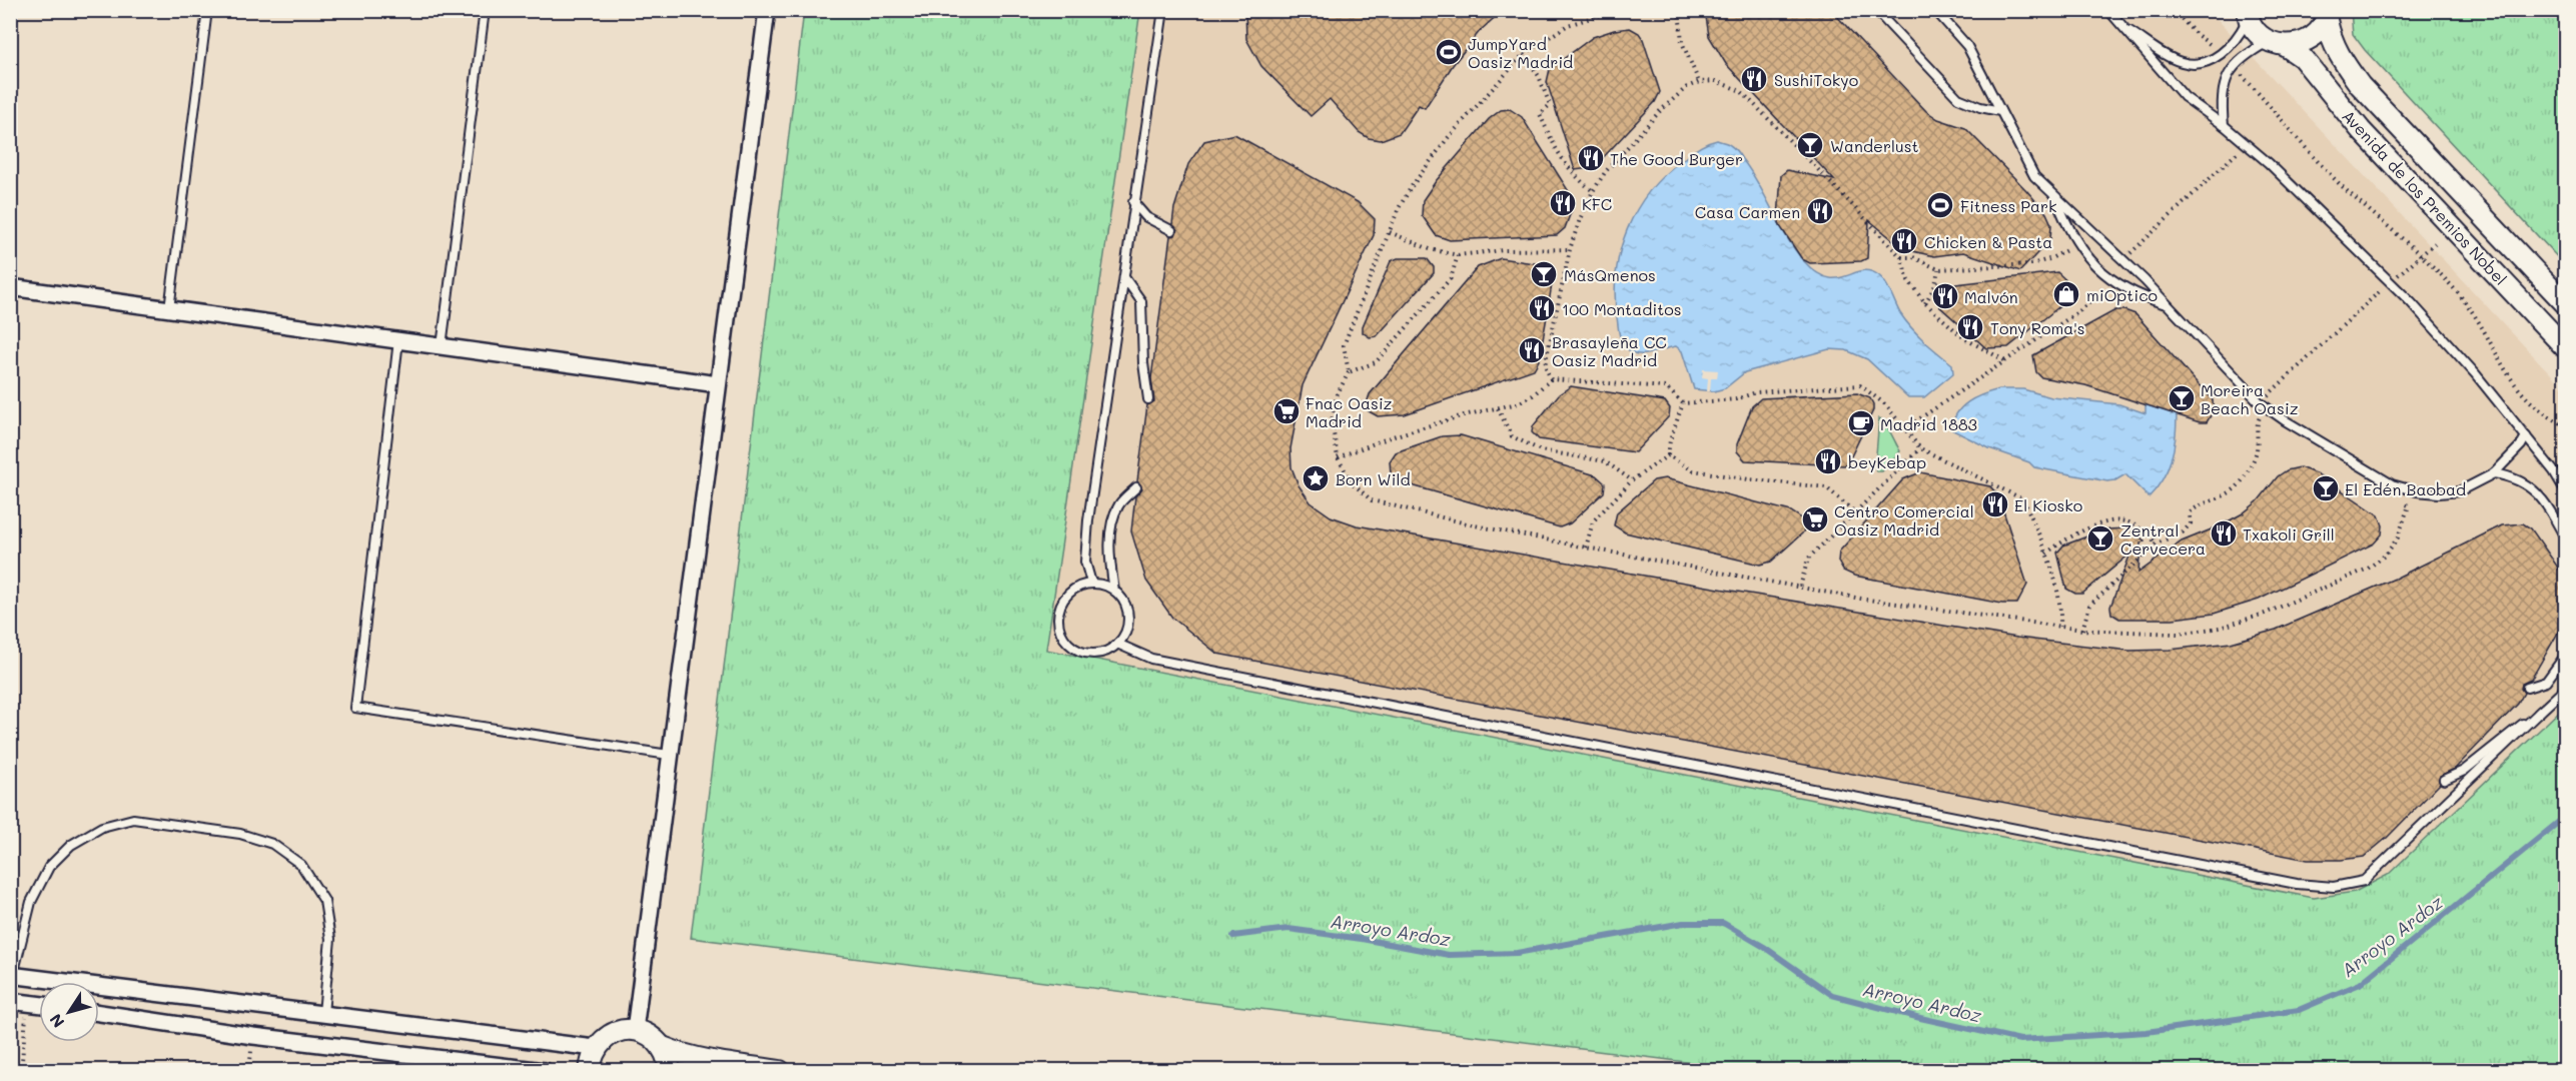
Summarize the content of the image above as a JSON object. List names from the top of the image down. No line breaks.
{"streets":{"street":["Avenida de los Premios Nobel"]},"water":["Arroyo Ardoz"],"places":{"sports":["JumpYard Oasiz Madrid","Fitness Park"],"restaurant":["SushiTokyo","The Good Burger","KFC","Casa Carmen","Chicken & Pasta","Malvón","100 Montaditos","Tony Roma's","Brasayleña CC Oasiz Madrid","beyKebap","El Kiosko","Txakoli Grill"],"bar":["Wanderlust","MásQmenos","Moreira Beach Oasiz","El Edén Baobad","Zentral Cervecera"],"shop":["miOptico"],"supermarket":["Fnac Oasiz Madrid","Centro Comercial Oasiz Madrid"],"cafe":["Madrid 1883"],"place":["Born Wild"]},"north":"bottom left"}
